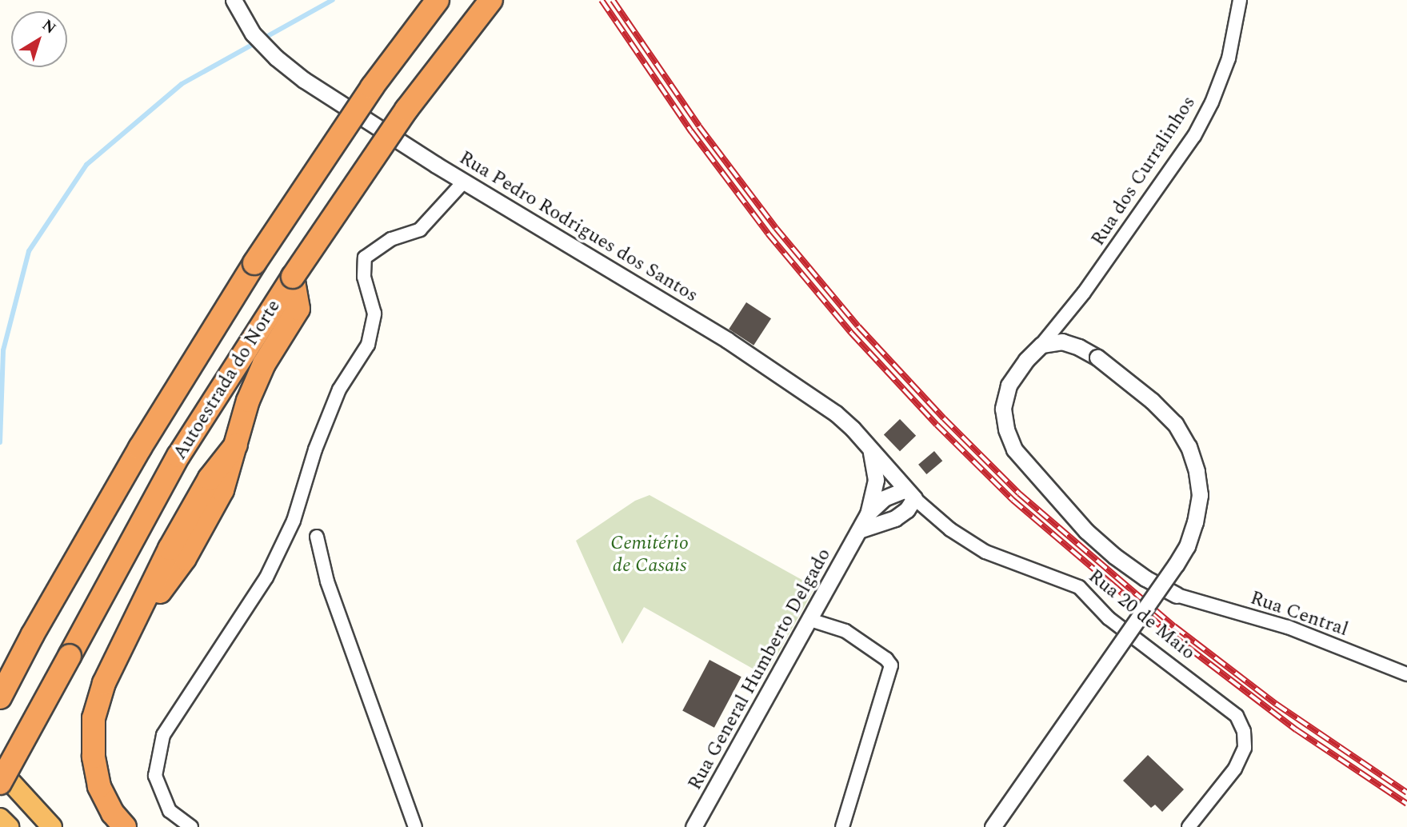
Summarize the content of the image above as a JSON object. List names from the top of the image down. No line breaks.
{"streets":{"highway":["Autoestrada do Norte"],"street":["Rua dos Curralinhos","Rua Pedro Rodrigues dos Santos","Rua Central","Rua 20 de Maio","Rua General Humberto Delgado"]},"crossings":[["Rua Pedro Rodrigues dos Santos","Rua 20 de Maio"],["Rua Pedro Rodrigues dos Santos","Rua General Humberto Delgado"]],"parks":["Cemitério de Casais"],"north":"top right"}
